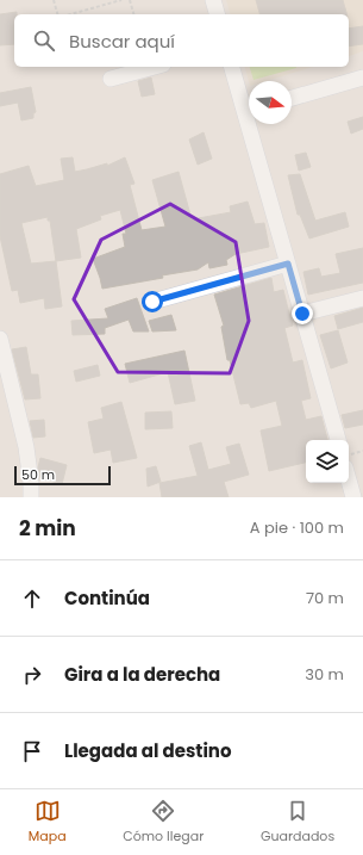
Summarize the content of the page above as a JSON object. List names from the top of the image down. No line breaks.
{"scale_bar":"50 m","north":"right","page":{"search":"Buscar aquí","scale":"50 m","heading":["2 min","A pie · 100 m"],"list":[["Continúa","70 m"],["Gira a la derecha","30 m"],"Llegada al destino"],"nav":["Mapa","Cómo llegar","Guardados"]}}
